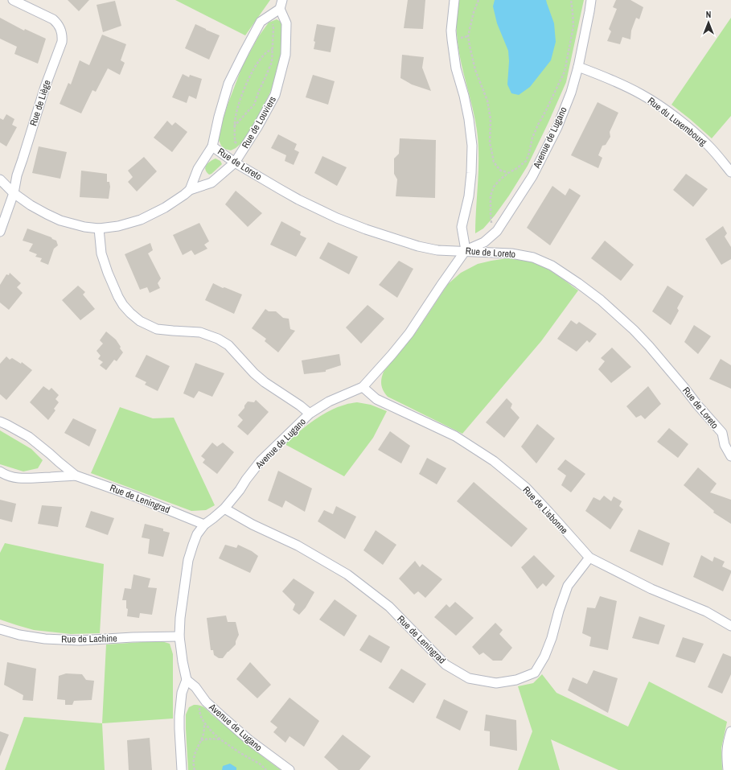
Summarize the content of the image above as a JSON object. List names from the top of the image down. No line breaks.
{"streets":{"street":["Rue de Liège","Rue du Luxembourg","Rue de Louviers","Avenue de Lugano","Rue de Loreto","Rue de Leningrad","Rue de Lisbonne","Rue de Lachine"]},"crossings":[["Rue de Liège","Rue de Louviers"],["Rue du Luxembourg","Avenue de Lugano"],["Rue de Louviers","Rue de Loreto"],["Avenue de Lugano","Rue de Loreto"],["Avenue de Lugano","Rue de Leningrad"],["Avenue de Lugano","Rue de Lisbonne"],["Avenue de Lugano","Rue de Lachine"],["Rue de Leningrad","Rue de Lisbonne"]],"north":"top"}
